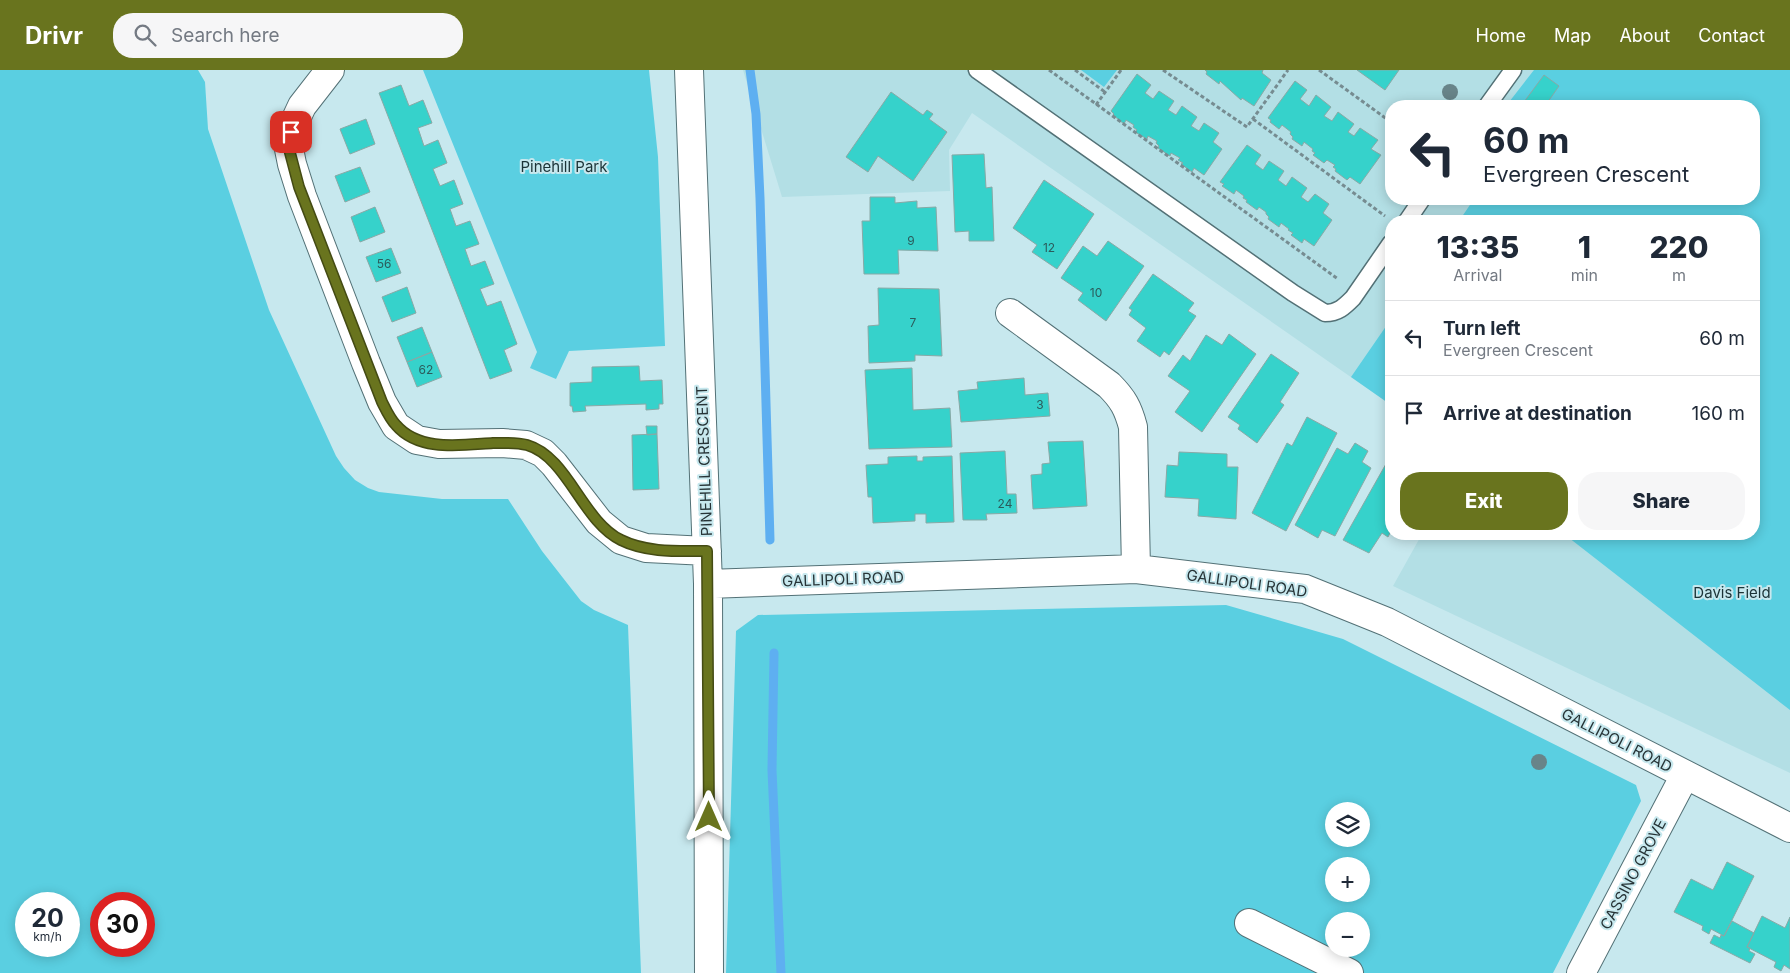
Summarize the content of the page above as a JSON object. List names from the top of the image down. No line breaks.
{"streets":{"street":["PINEHILL CRESCENT","GALLIPOLI ROAD","CASSINO GROVE"]},"crossings":[["PINEHILL CRESCENT","GALLIPOLI ROAD"],["GALLIPOLI ROAD","CASSINO GROVE"]],"parks":["Pinehill Park","Davis Field"],"house_numbers":["9","12","56","10","7","62","3","24"],"page":{"header":"Drivr","search":"Search here","nav":["Home","Map","About","Contact"],"turn":["60 m","Evergreen Crescent"],"eta":["13:35","Arrival","1","min","220","m"],"list":[{"name":"Turn left","note":"Evergreen Crescent","value":"60 m"},{"name":"Arrive at destination","value":"160 m"}],"buttons":["Exit","Share"],"map_buttons":["+","−"],"speed":"20 km/h","limit":"30"}}
